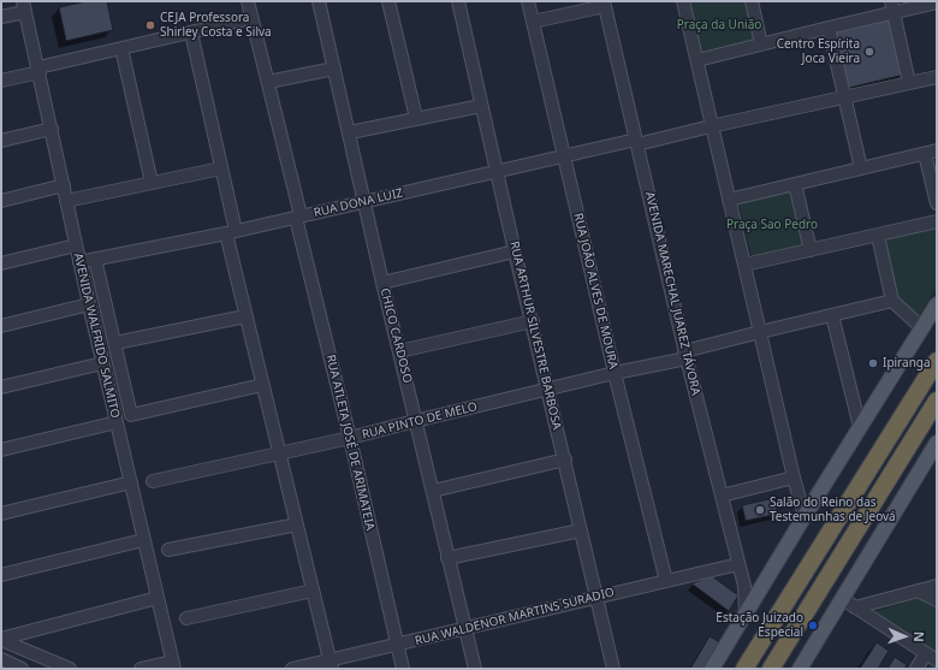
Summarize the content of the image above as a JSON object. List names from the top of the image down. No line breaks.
{"streets":{"street":["RUA DONA LUIZ","RUA JOÃO ALVES DE MOURA","AVENIDA MARECHAL JUAREZ TÁVORA","AVENIDA WALFRIDO SALMITO","CHICO CARDOSO","RUA ARTHUR SILVESTRE BARBOSA","RUA PINTO DE MELO","RUA ATLETA JOSÉ DE ARIMATEIA","RUA WALDENOR MARTINS SURADIO"]},"crossings":[["RUA DONA LUIZ","RUA JOÃO ALVES DE MOURA"],["RUA DONA LUIZ","AVENIDA MARECHAL JUAREZ TÁVORA"],["RUA DONA LUIZ","AVENIDA WALFRIDO SALMITO"],["RUA DONA LUIZ","CHICO CARDOSO"],["RUA DONA LUIZ","RUA ARTHUR SILVESTRE BARBOSA"],["RUA DONA LUIZ","RUA ATLETA JOSÉ DE ARIMATEIA"],["RUA JOÃO ALVES DE MOURA","RUA PINTO DE MELO"],["RUA JOÃO ALVES DE MOURA","RUA WALDENOR MARTINS SURADIO"],["AVENIDA MARECHAL JUAREZ TÁVORA","RUA PINTO DE MELO"],["AVENIDA MARECHAL JUAREZ TÁVORA","RUA WALDENOR MARTINS SURADIO"],["CHICO CARDOSO","RUA PINTO DE MELO"],["CHICO CARDOSO","RUA WALDENOR MARTINS SURADIO"],["RUA ARTHUR SILVESTRE BARBOSA","RUA PINTO DE MELO"],["RUA ARTHUR SILVESTRE BARBOSA","RUA WALDENOR MARTINS SURADIO"],["RUA PINTO DE MELO","RUA ATLETA JOSÉ DE ARIMATEIA"],["RUA ATLETA JOSÉ DE ARIMATEIA","RUA WALDENOR MARTINS SURADIO"]],"parks":["Praça da União","Praça Sao Pedro"],"places":["CEJA Professora Shirley Costa e Silva","Centro Espírita Joca Vieira","Ipiranga","Salão do Reino das Testemunhas de Jeová","Estação Juizado Especial"],"north":"right"}
